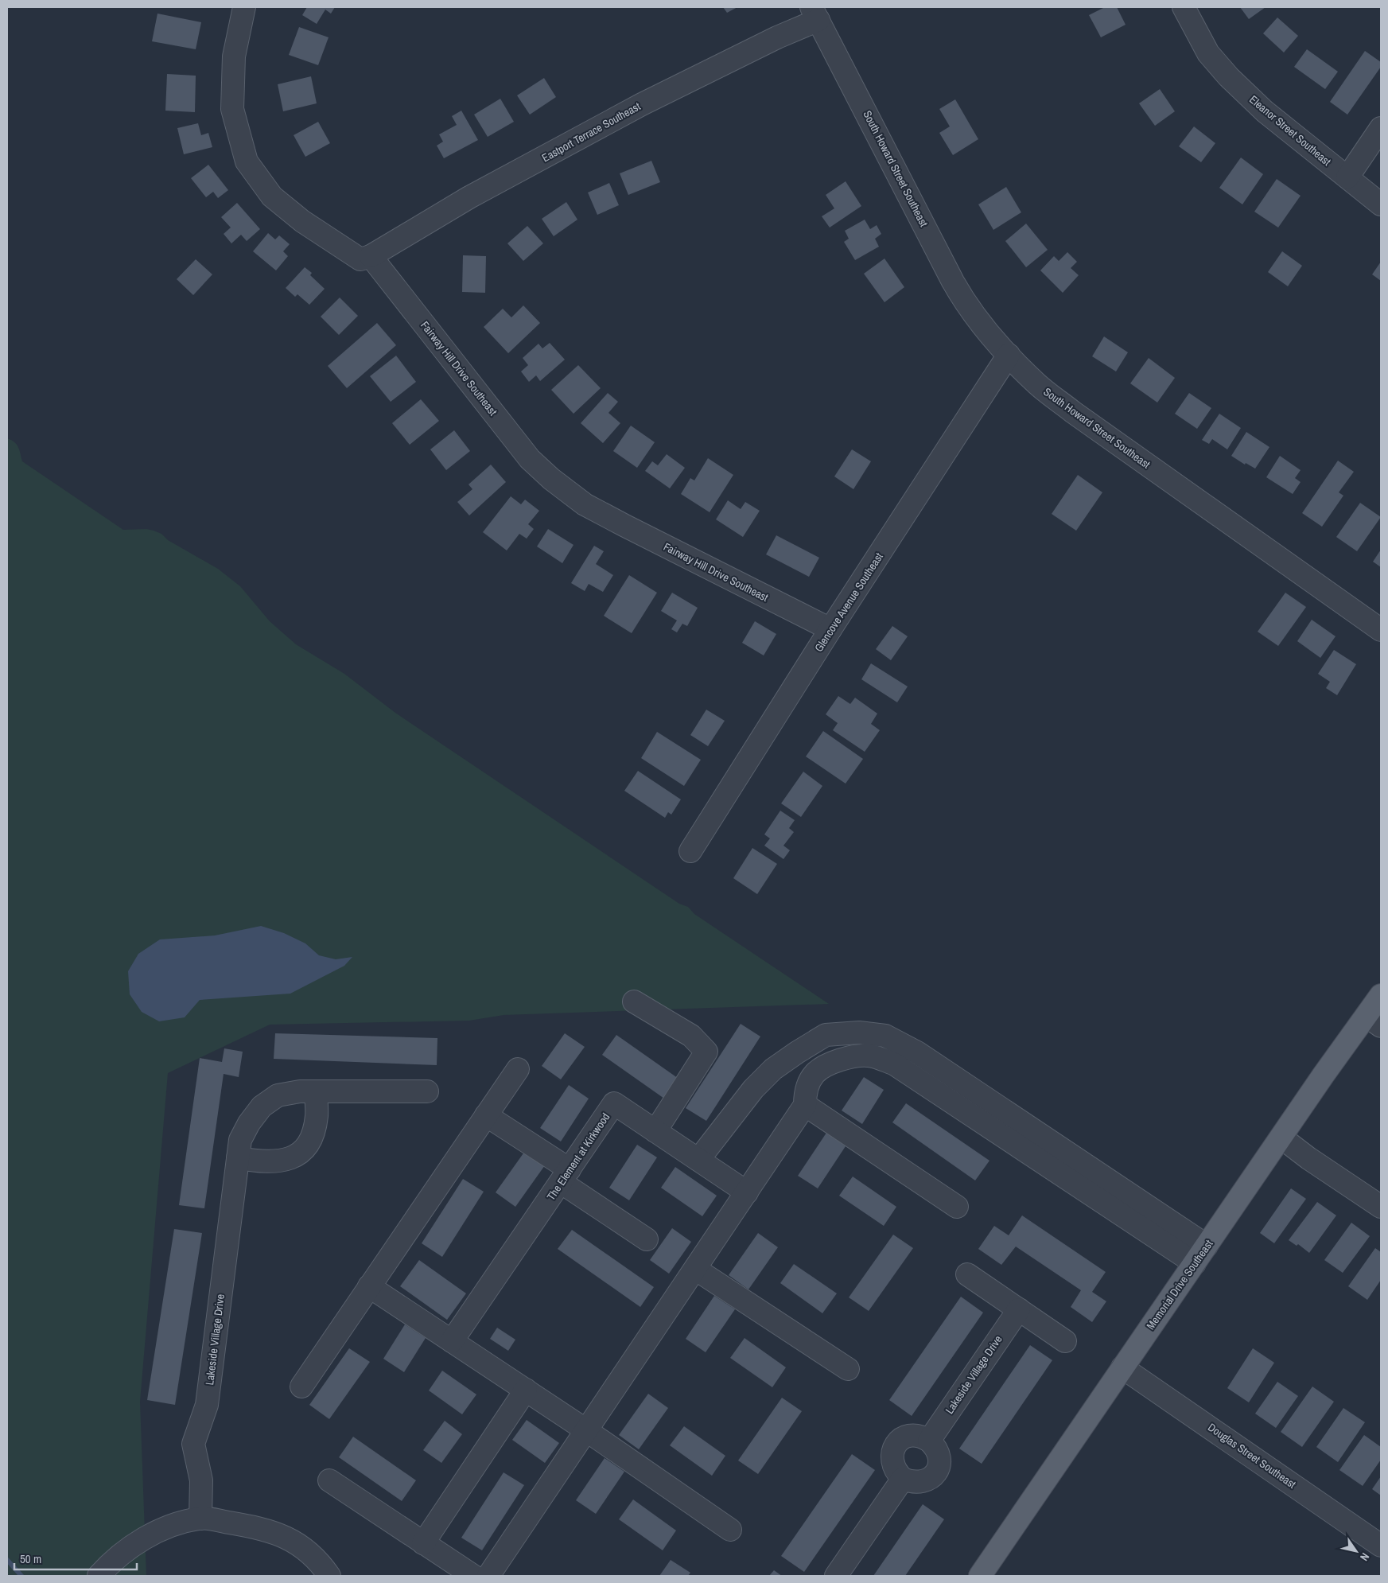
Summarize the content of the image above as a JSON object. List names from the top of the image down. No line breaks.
{"streets":{"main road":["Memorial Drive Southeast"],"street":["Eleanor Street Southeast","Eastport Terrace Southeast","South Howard Street Southeast","Fairway Hill Drive Southeast","Glencove Avenue Southeast","The Element at Kirkwood","Lakeside Village Drive","Douglas Street Southeast"]},"crossings":[["Eastport Terrace Southeast","South Howard Street Southeast"],["Eastport Terrace Southeast","Fairway Hill Drive Southeast"],["South Howard Street Southeast","Glencove Avenue Southeast"],["Fairway Hill Drive Southeast","Glencove Avenue Southeast"],["Memorial Drive Southeast","Douglas Street Southeast"]],"scale_bar":"50 m","north":"bottom right"}
